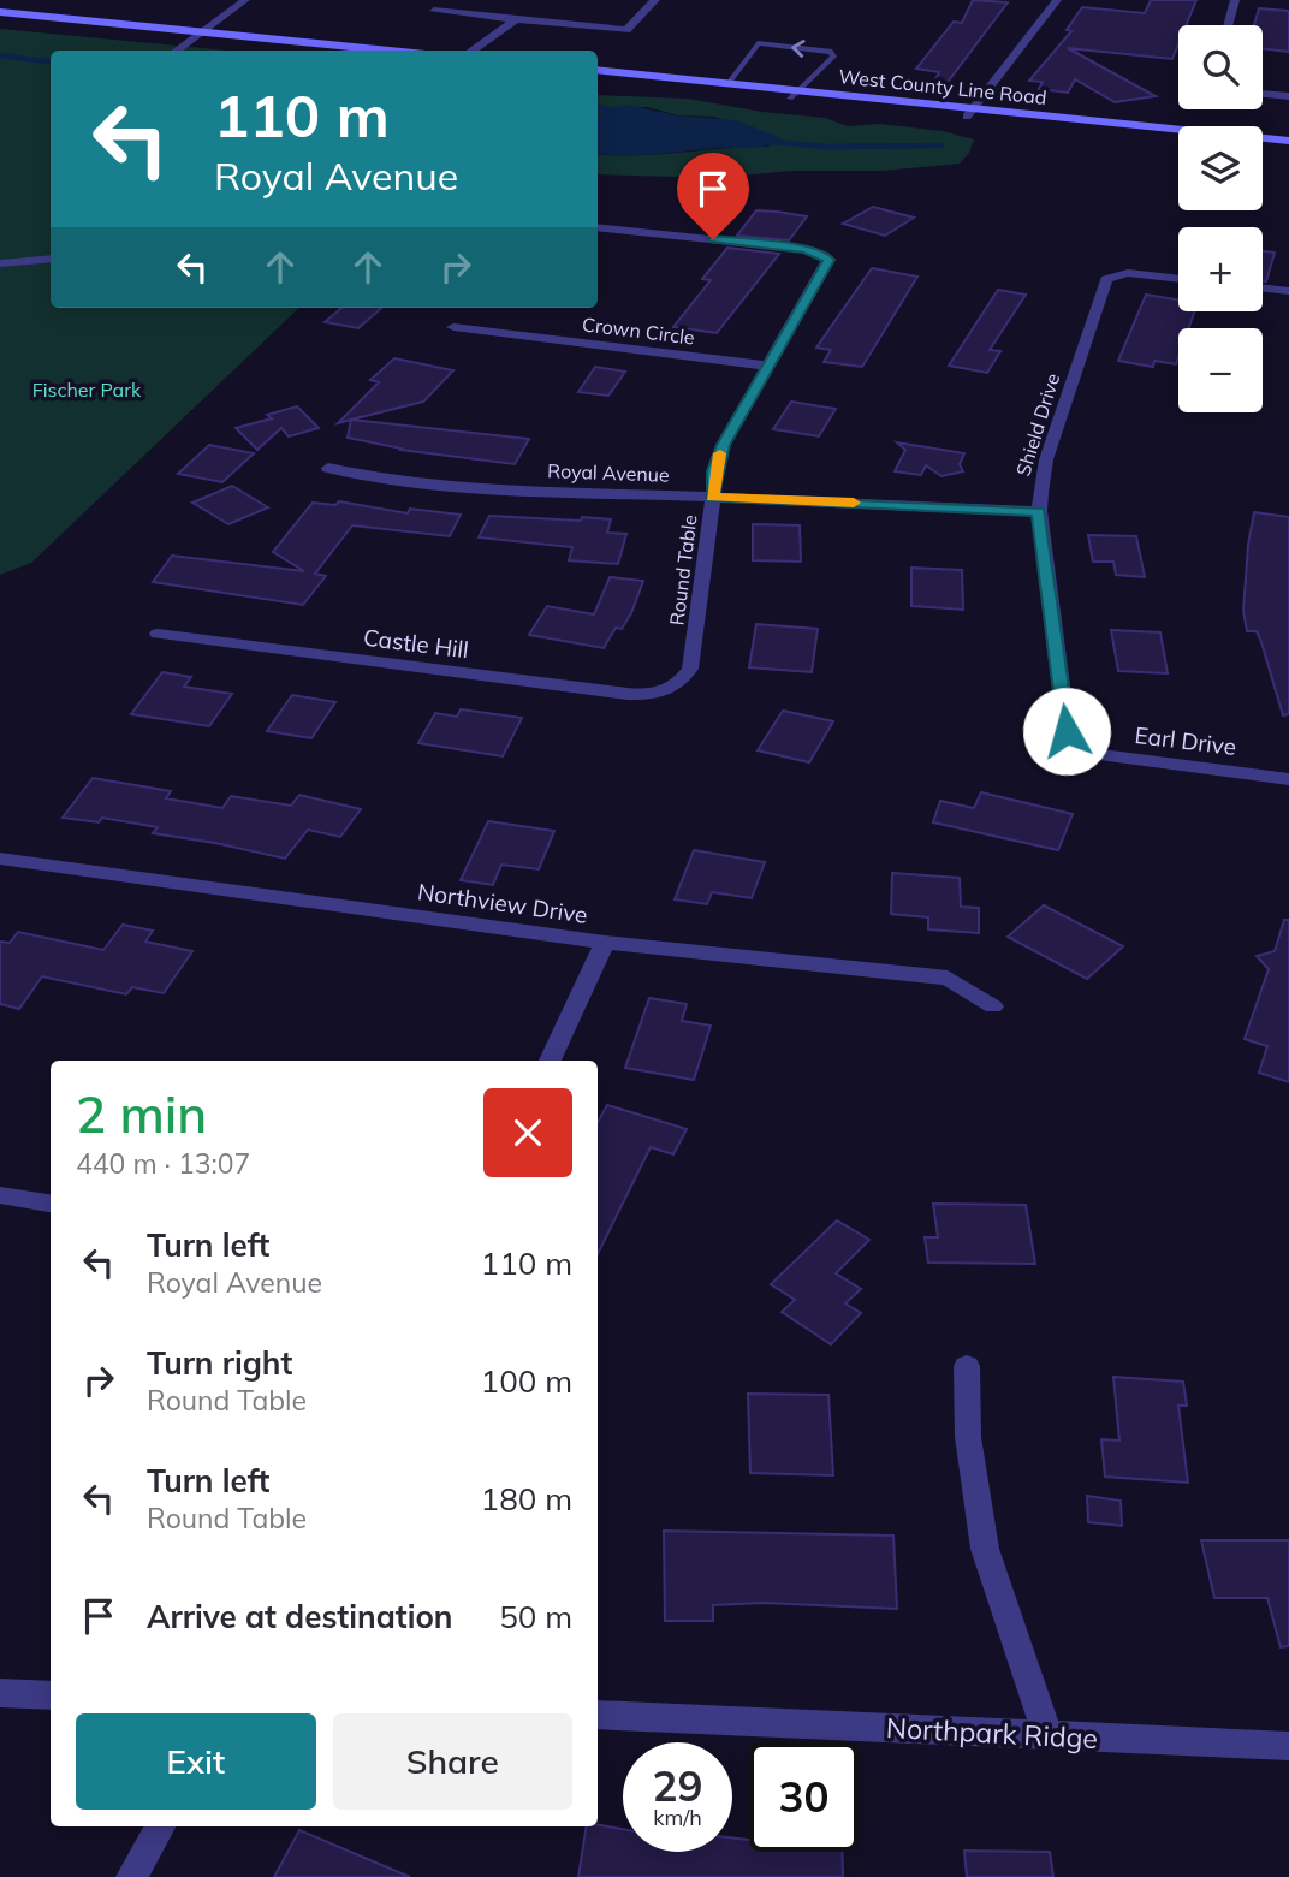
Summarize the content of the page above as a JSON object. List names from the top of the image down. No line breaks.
{"streets":{"main road":["West County Line Road"],"street":["Crown Circle","Shield Drive","Royal Avenue","Round Table","Castle Hill","Earl Drive","Northview Drive","Northpark Ridge"]},"crossings":[["Crown Circle","Round Table"],["Shield Drive","Royal Avenue"],["Shield Drive","Earl Drive"],["Royal Avenue","Round Table"],["Round Table","Castle Hill"]],"parks":["Fischer Park"],"page":{"map_buttons":["+","−"],"turn":["110 m","Royal Avenue"],"heading":["2 min","440 m · 13:07"],"list":[{"name":"Turn left","note":"Royal Avenue","value":"110 m"},{"name":"Turn right","note":"Round Table","value":"100 m"},{"name":"Turn left","note":"Round Table","value":"180 m"},{"name":"Arrive at destination","value":"50 m"}],"buttons":["Exit","Share"],"speed":"29 km/h","limit":"30"}}
